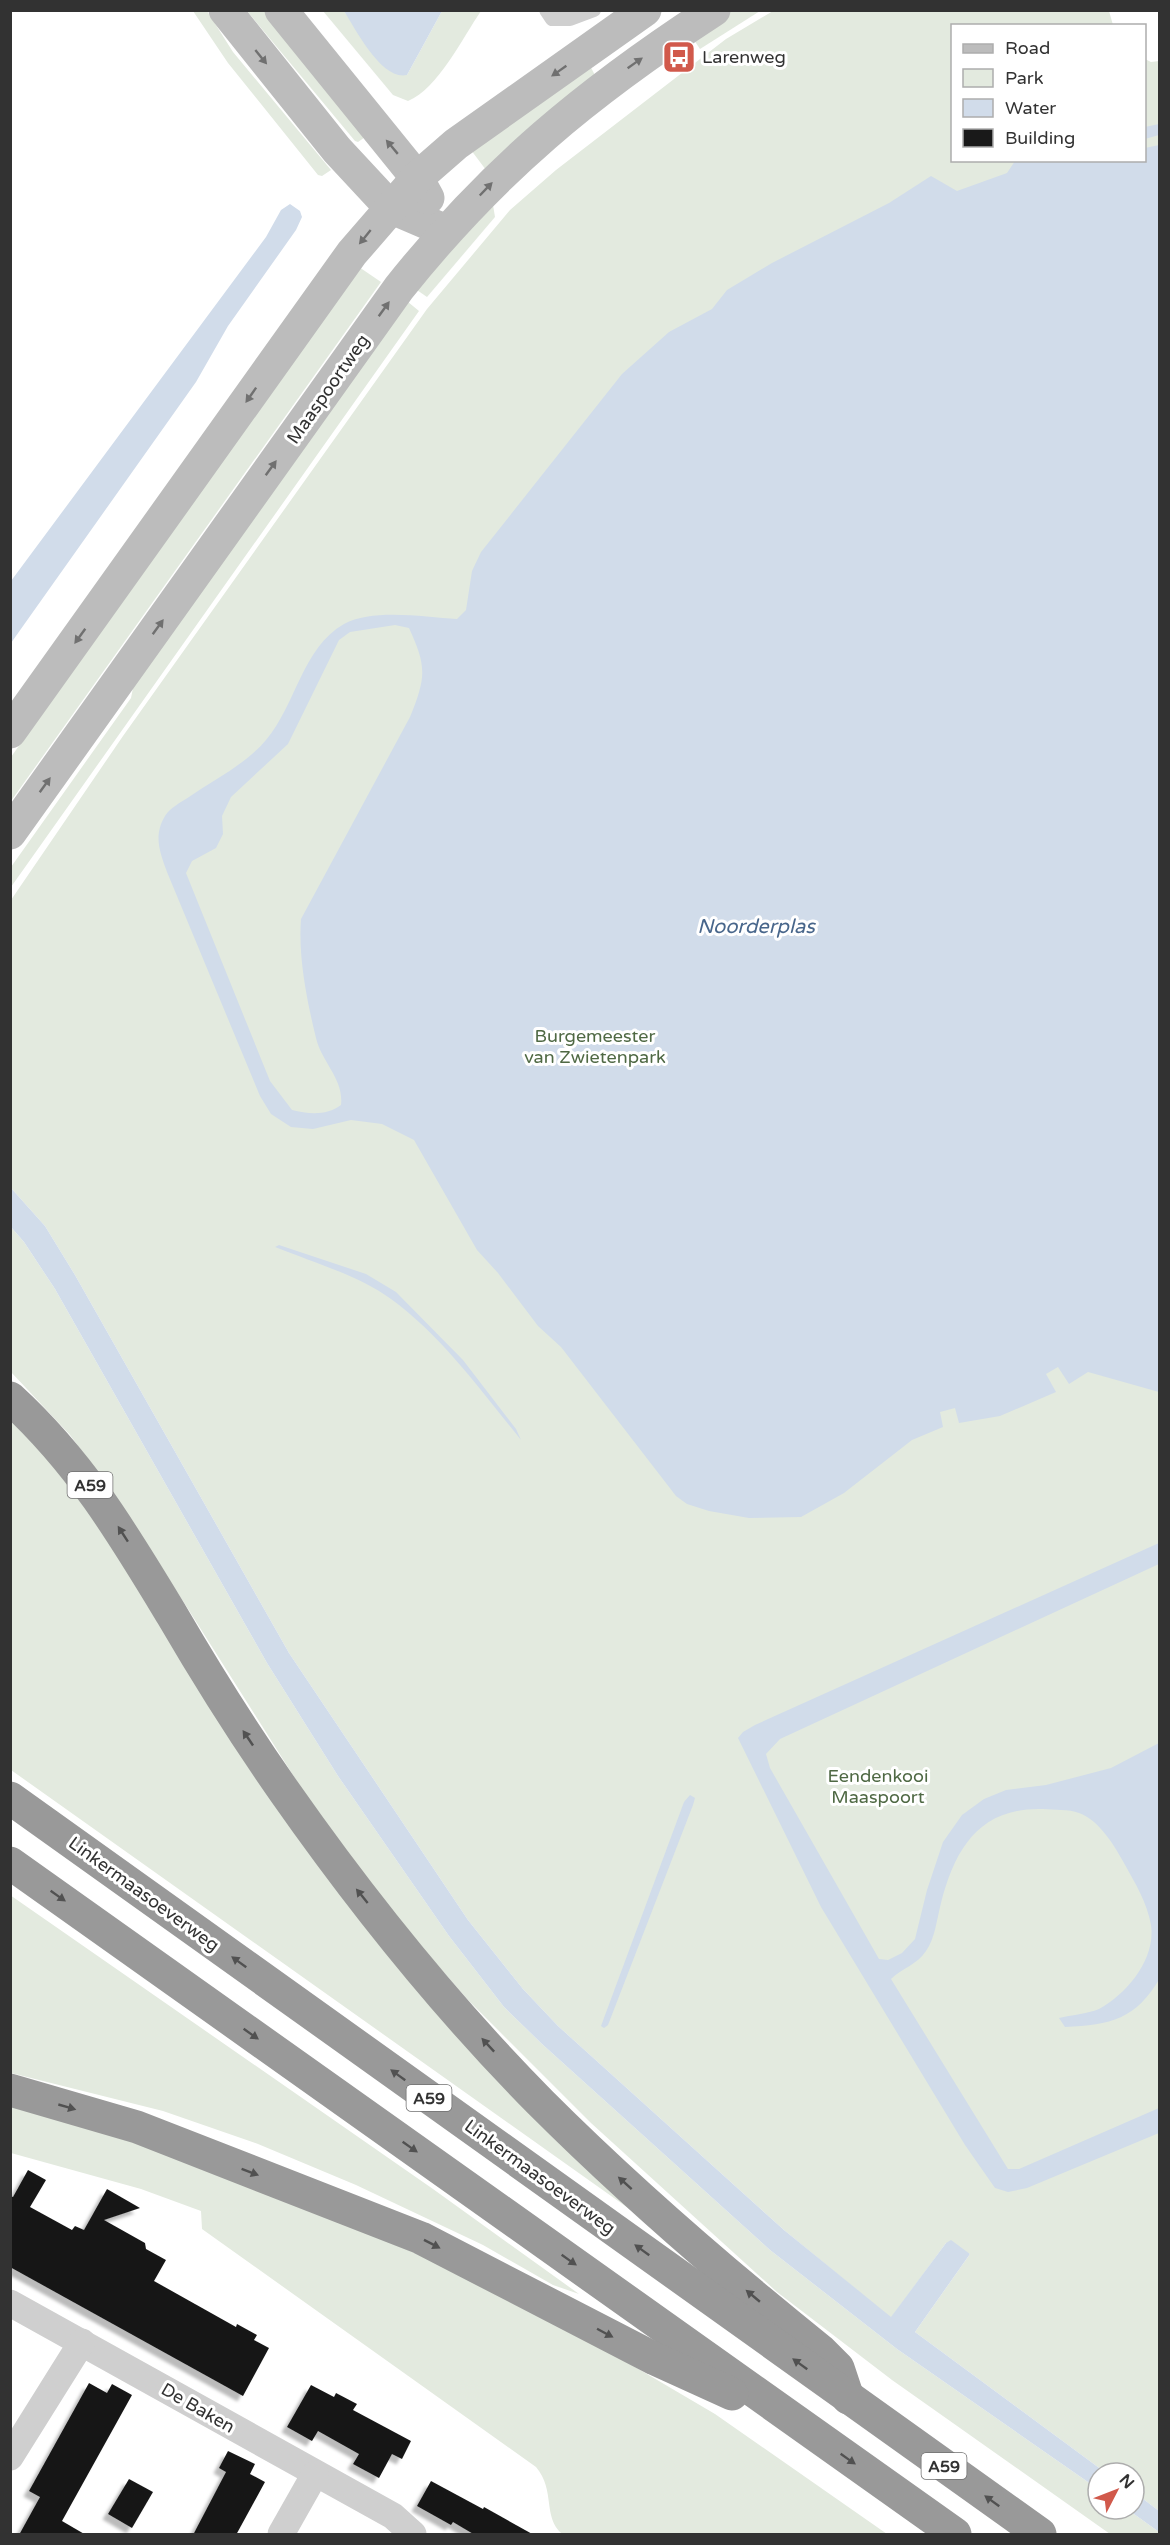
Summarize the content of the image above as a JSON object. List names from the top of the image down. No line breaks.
{"streets":{"highway":["A59","Linkermaasoeverweg"],"main road":["Maaspoortweg"],"street":["De Baken"]},"crossings":[["A59","Linkermaasoeverweg"]],"water":["Noorderplas"],"parks":["Burgemeester van Zwietenpark","Eendenkooi Maaspoort"],"places":{"bus stop":["Larenweg"]},"legend":["Road","Park","Water","Building"],"north":"top right"}
